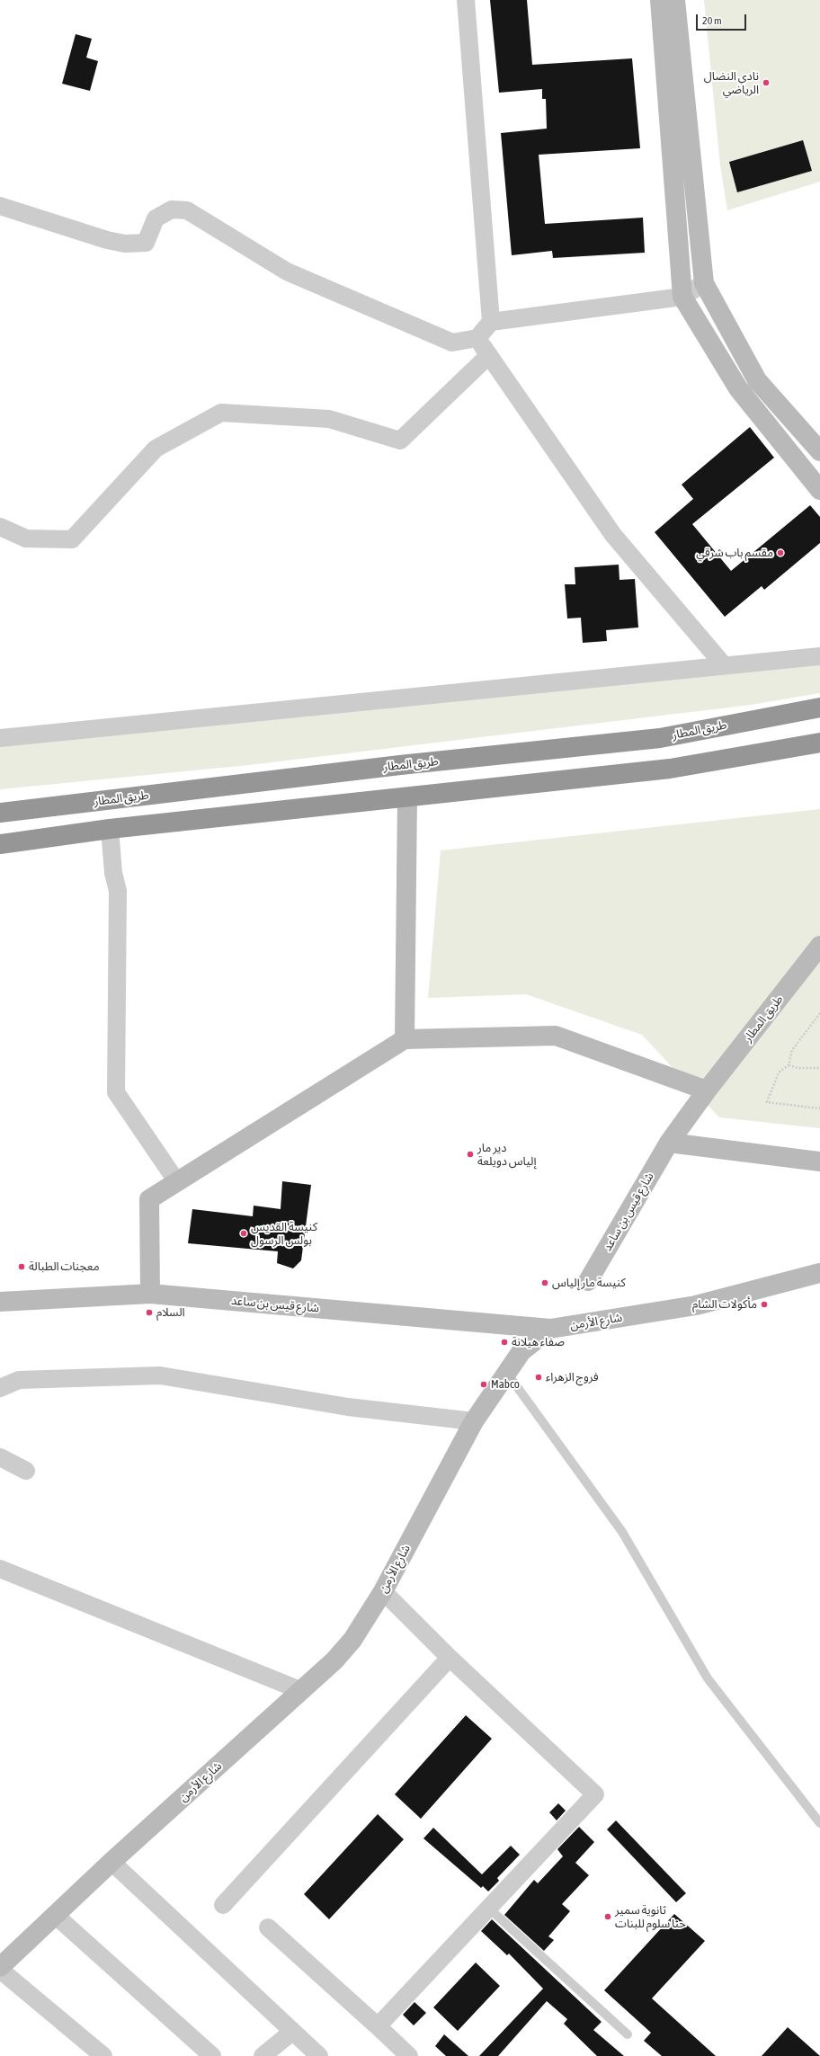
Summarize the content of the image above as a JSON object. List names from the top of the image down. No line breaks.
{"streets":{"highway":["طريق المطار"],"main road":["شارع قيس بن ساعد","شارع الأرمن"]},"crossings":[["طريق المطار","شارع قيس بن ساعد"],["شارع قيس بن ساعد","شارع الأرمن"]],"places":["نادي النضال الرياضي","مقسم باب شرقي","دير مار إلياس دويلعة","كنيسة القديس بولس الرسول","معجنات الطبالة","كنيسة مار إلياس","مأكولات الشام","السلام","صفاء هيلانة","فروج الزهراء","Mabco","ثانوية سمير حنا سلوم للبنات"],"scale_bar":"20 m"}
